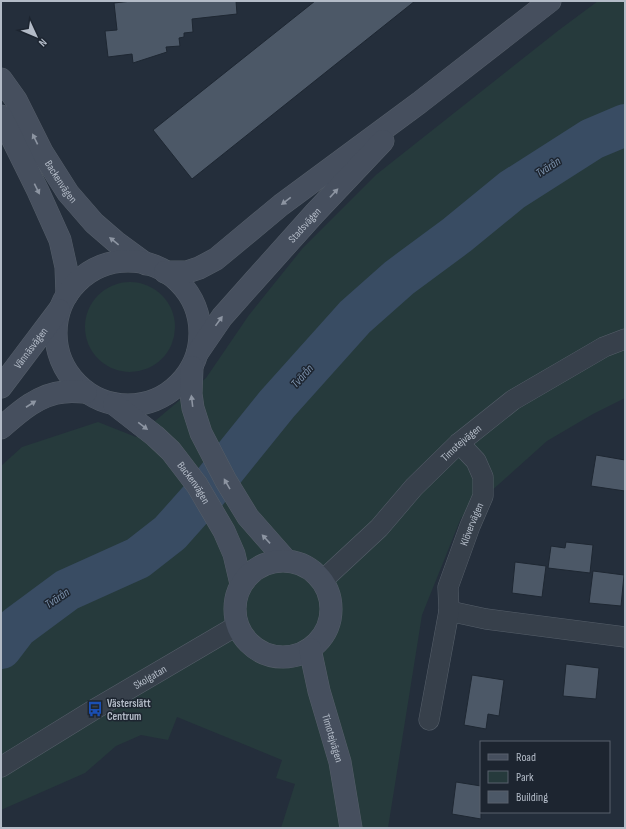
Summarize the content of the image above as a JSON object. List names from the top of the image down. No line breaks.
{"streets":{"street":["Backenvägen","Stadsvägen","Vännäsvägen","Timotejvägen","Klövervägen","Skolgatan"]},"crossings":[["Backenvägen","Stadsvägen"],["Backenvägen","Vännäsvägen"],["Backenvägen","Timotejvägen"],["Backenvägen","Skolgatan"],["Stadsvägen","Vännäsvägen"],["Timotejvägen","Klövervägen"],["Timotejvägen","Skolgatan"]],"water":["Tvärån"],"places":{"bus stop":["Västerslätt Centrum"]},"legend":["Road","Park","Building"],"north":"bottom right"}
